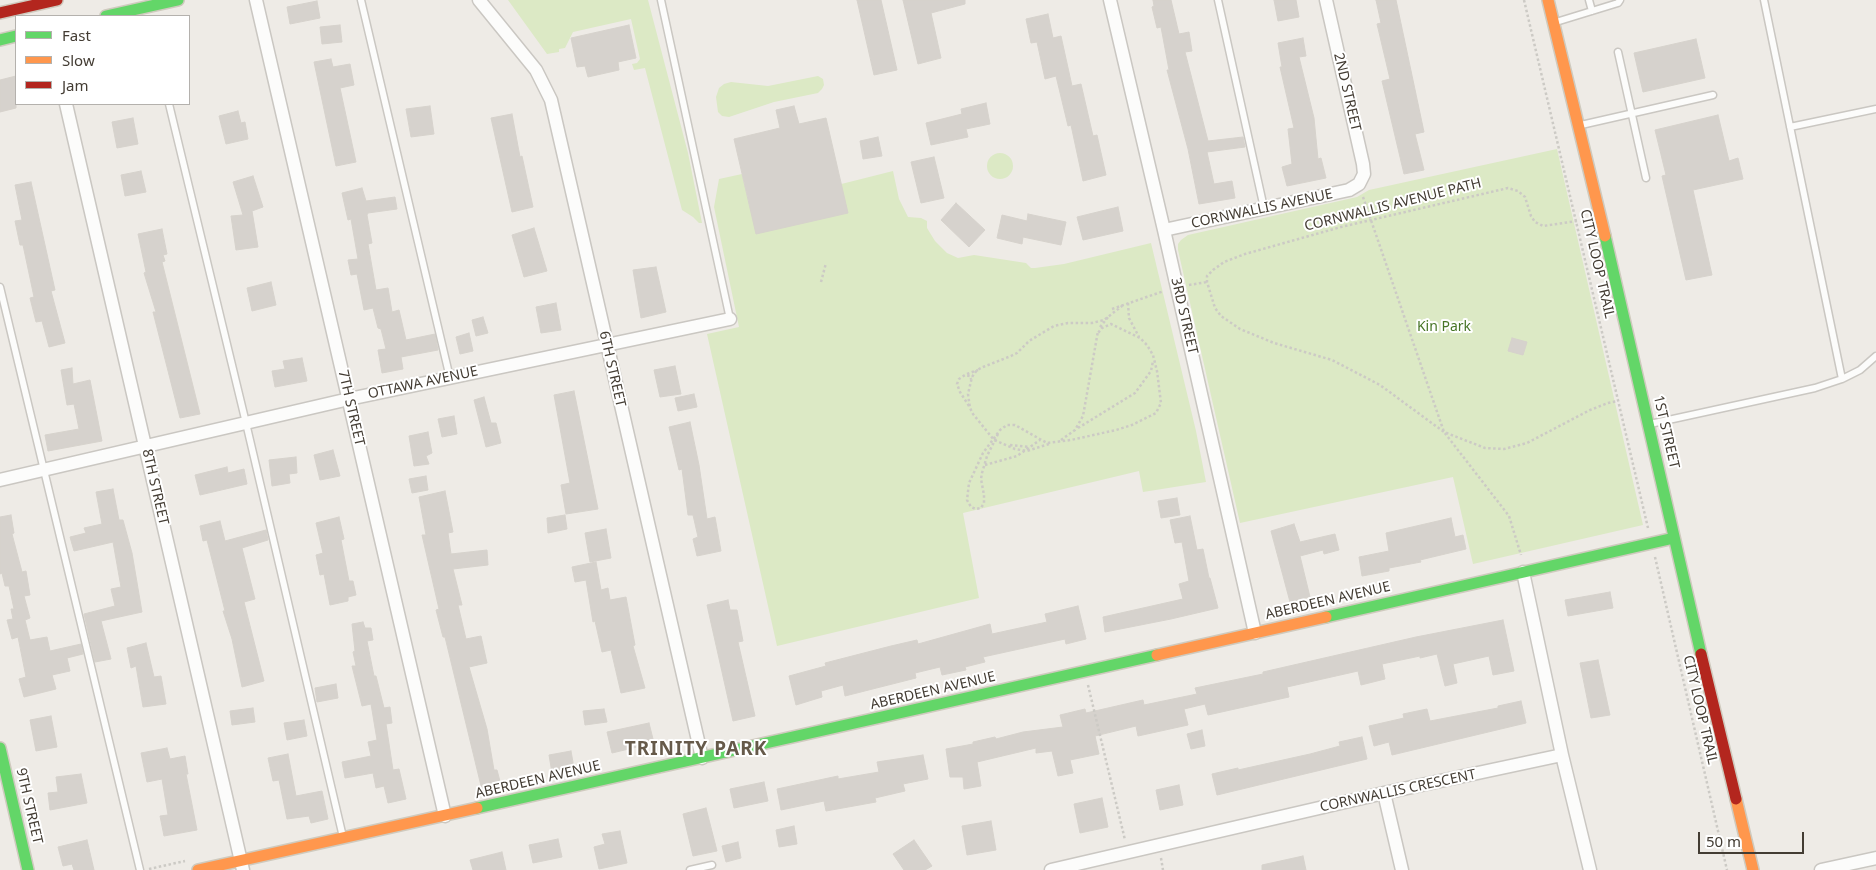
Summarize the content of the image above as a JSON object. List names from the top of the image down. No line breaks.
{"streets":{"street":["2ND STREET","CORNWALLIS AVENUE","3RD STREET","6TH STREET","OTTAWA AVENUE","7TH STREET","1ST STREET","8TH STREET","ABERDEEN AVENUE","CORNWALLIS CRESCENT","9TH STREET"],"path":["CORNWALLIS AVENUE PATH","CITY LOOP TRAIL"]},"crossings":[["2ND STREET","CORNWALLIS AVENUE"],["CORNWALLIS AVENUE PATH","CITY LOOP TRAIL"],["CORNWALLIS AVENUE","3RD STREET"],["3RD STREET","ABERDEEN AVENUE"],["6TH STREET","OTTAWA AVENUE"],["6TH STREET","ABERDEEN AVENUE"],["OTTAWA AVENUE","7TH STREET"],["OTTAWA AVENUE","8TH STREET"],["7TH STREET","ABERDEEN AVENUE"],["1ST STREET","ABERDEEN AVENUE"],["8TH STREET","ABERDEEN AVENUE"]],"districts":["TRINITY PARK"],"parks":["Kin Park"],"legend":["Fast","Slow","Jam"],"scale_bar":"50 m"}
